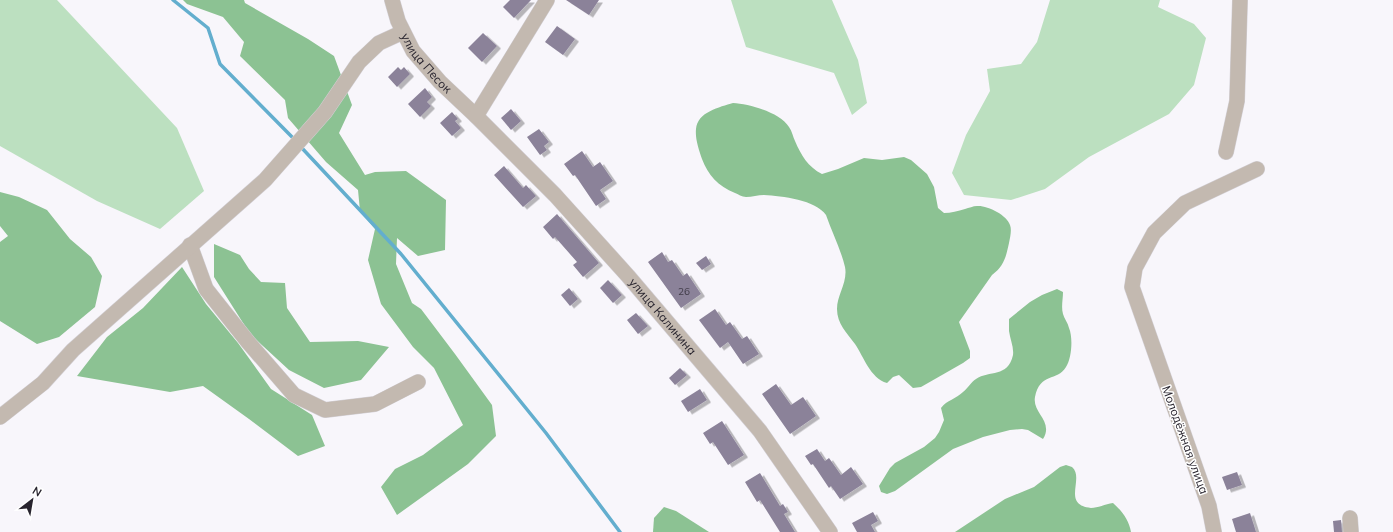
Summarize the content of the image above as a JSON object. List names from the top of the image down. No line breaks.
{"streets":{"street":["улица Песок","улица Калинина","Молодёжная улица"]},"crossings":[["улица Песок","улица Калинина"]],"house_numbers":["26"],"north":"top right"}
